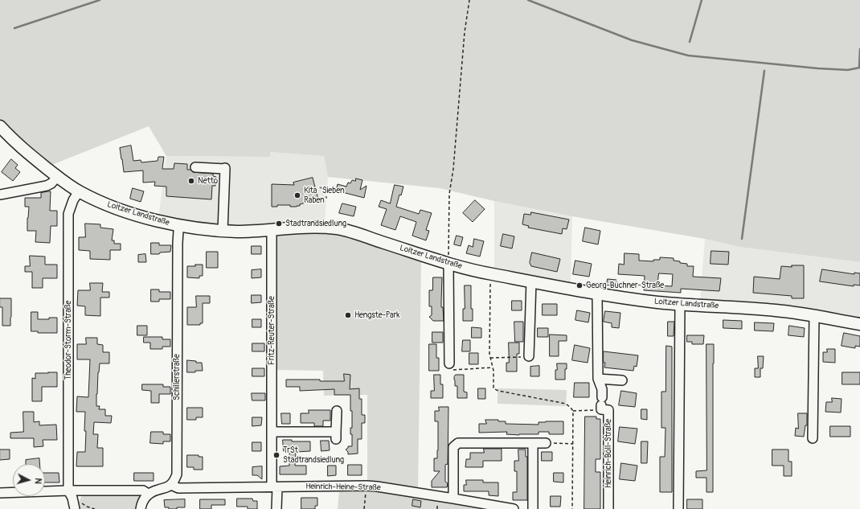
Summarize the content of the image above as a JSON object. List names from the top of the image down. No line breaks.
{"streets":{"main road":["Loitzer Landstraße"],"street":["Fritz-Reuter-Straße","Theodor-Storm-Straße","Schillerstraße","Heinrich-Böll-Straße","Heinrich-Heine-Straße"]},"crossings":[["Loitzer Landstraße","Fritz-Reuter-Straße"],["Loitzer Landstraße","Theodor-Storm-Straße"],["Loitzer Landstraße","Schillerstraße"],["Fritz-Reuter-Straße","Heinrich-Heine-Straße"],["Schillerstraße","Heinrich-Heine-Straße"]],"places":["Netto","Kita \"Sieben Raben\"","Stadtrandsiedlung","Georg-Büchner-Straße","Hengste-Park","TrSt Stadtrandsiedlung"],"north":"right"}
